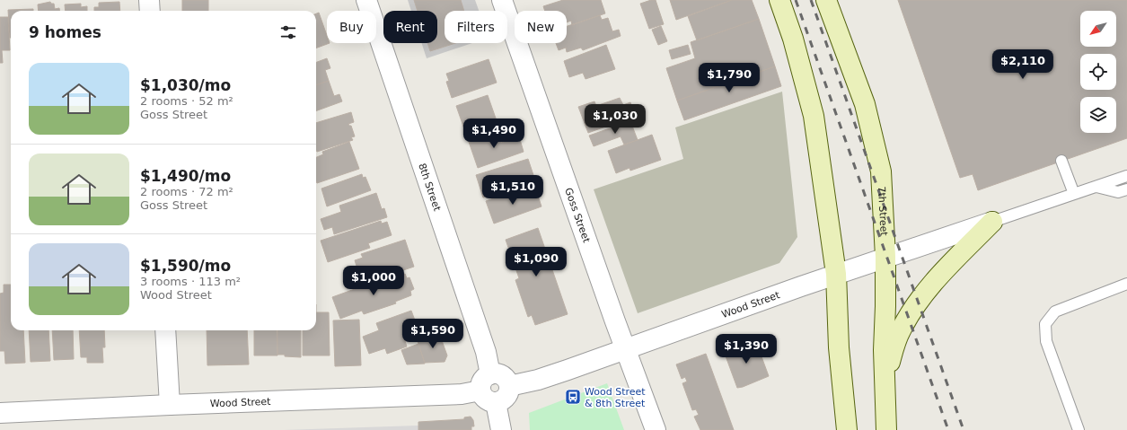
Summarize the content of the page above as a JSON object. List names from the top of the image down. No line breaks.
{"streets":{"main road":["7th Street"],"street":["8th Street","Goss Street","Wood Street"]},"crossings":[["8th Street","Wood Street"],["7th Street","Wood Street"],["Goss Street","Wood Street"]],"places":{"bus stop":["Wood Street & 8th Street"]},"north":"bottom left","page":{"chip":["Buy","Rent","Filters","New"],"heading":"9 homes","price":["$2,110","$1,790","$1,030","$1,490","$1,510","$1,090","$1,000","$1,590","$1,390"],"list":[{"name":"$1,030/mo","note":"2 rooms · 52 m² · Goss Street"},{"name":"$1,490/mo","note":"2 rooms · 72 m² · Goss Street"},{"name":"$1,590/mo","note":"3 rooms · 113 m² · Wood Street"}]}}
